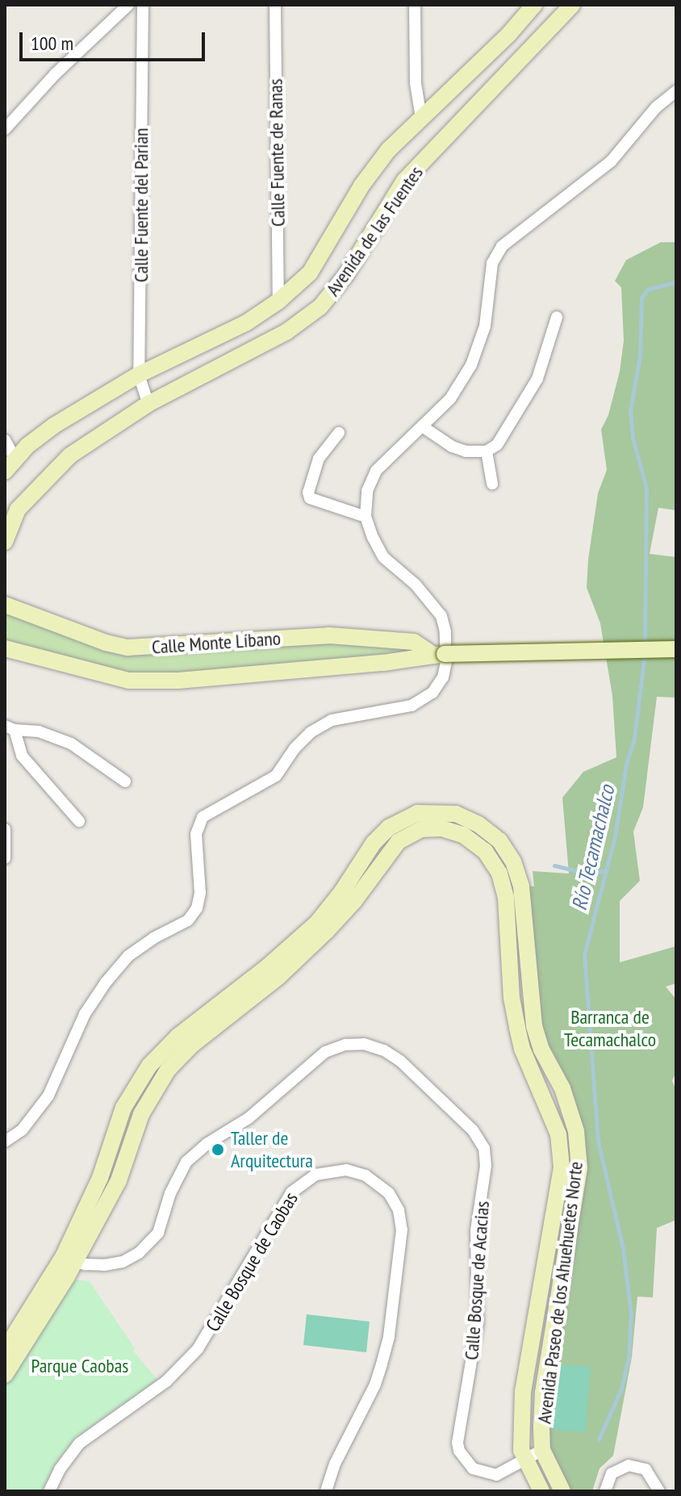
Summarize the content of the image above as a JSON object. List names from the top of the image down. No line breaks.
{"streets":{"street":["Calle Fuente de Ranas","Calle Fuente del Parian","Avenida de las Fuentes","Calle Monte Líbano","Calle Bosque de Caobas","Calle Bosque de Acacias","Avenida Paseo de los Ahuehuetes Norte"]},"crossings":[["Calle Fuente de Ranas","Avenida de las Fuentes"],["Calle Fuente del Parian","Avenida de las Fuentes"],["Calle Bosque de Acacias","Avenida Paseo de los Ahuehuetes Norte"]],"water":["Río Tecamachalco"],"parks":["Barranca de Tecamachalco","Parque Caobas"],"places":["Taller de Arquitectura"],"scale_bar":"100 m"}
